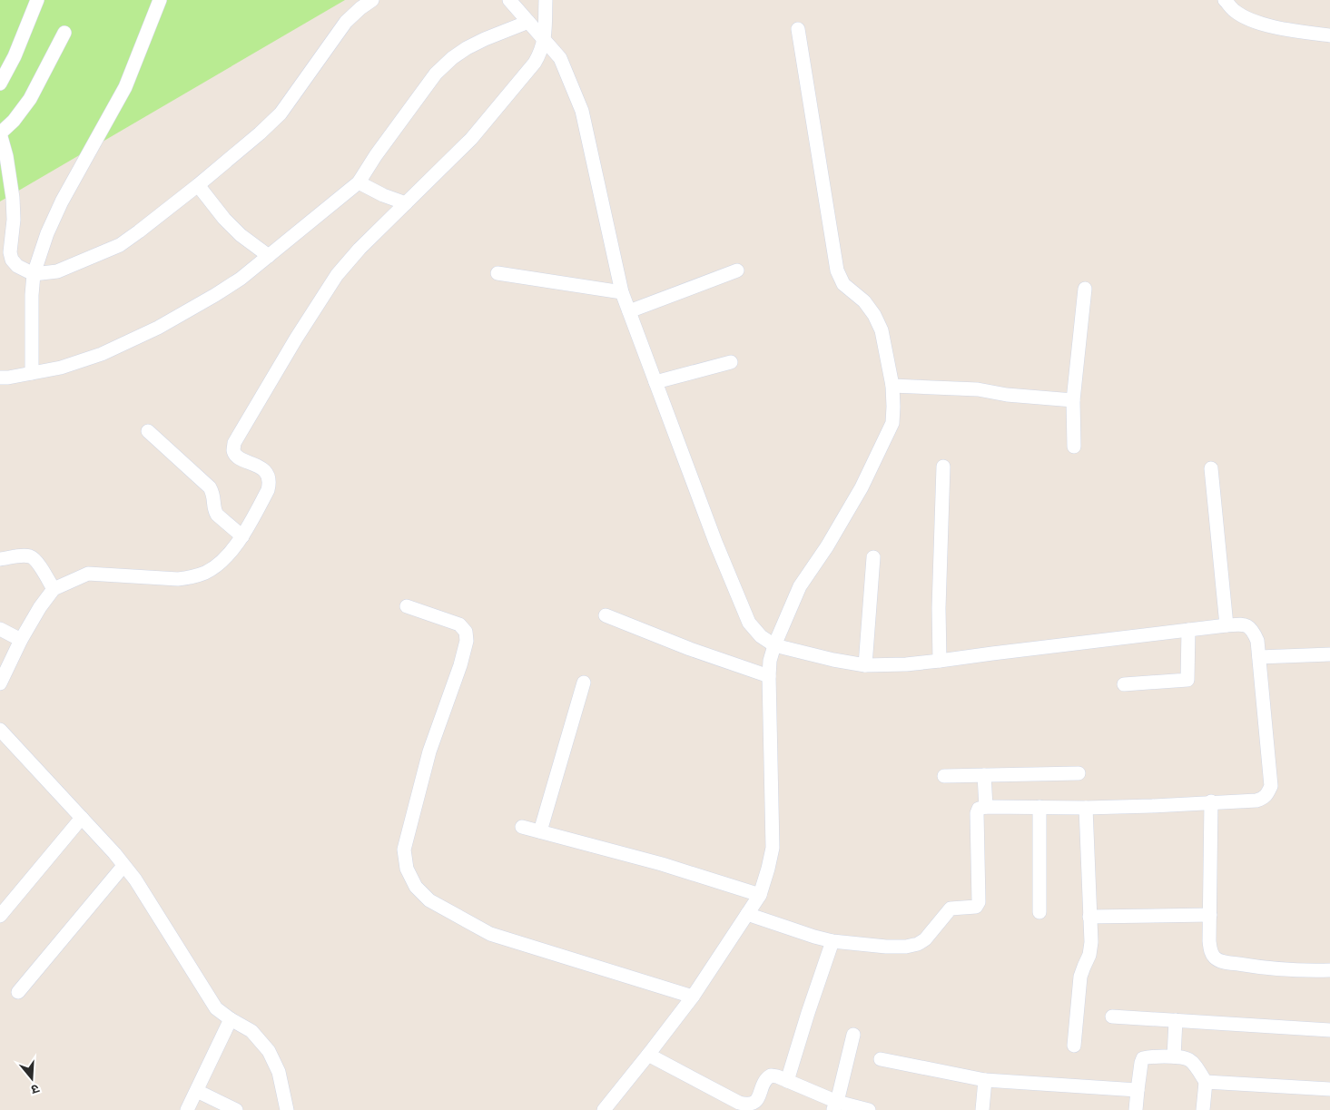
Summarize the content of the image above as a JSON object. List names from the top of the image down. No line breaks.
{"north":"bottom"}
